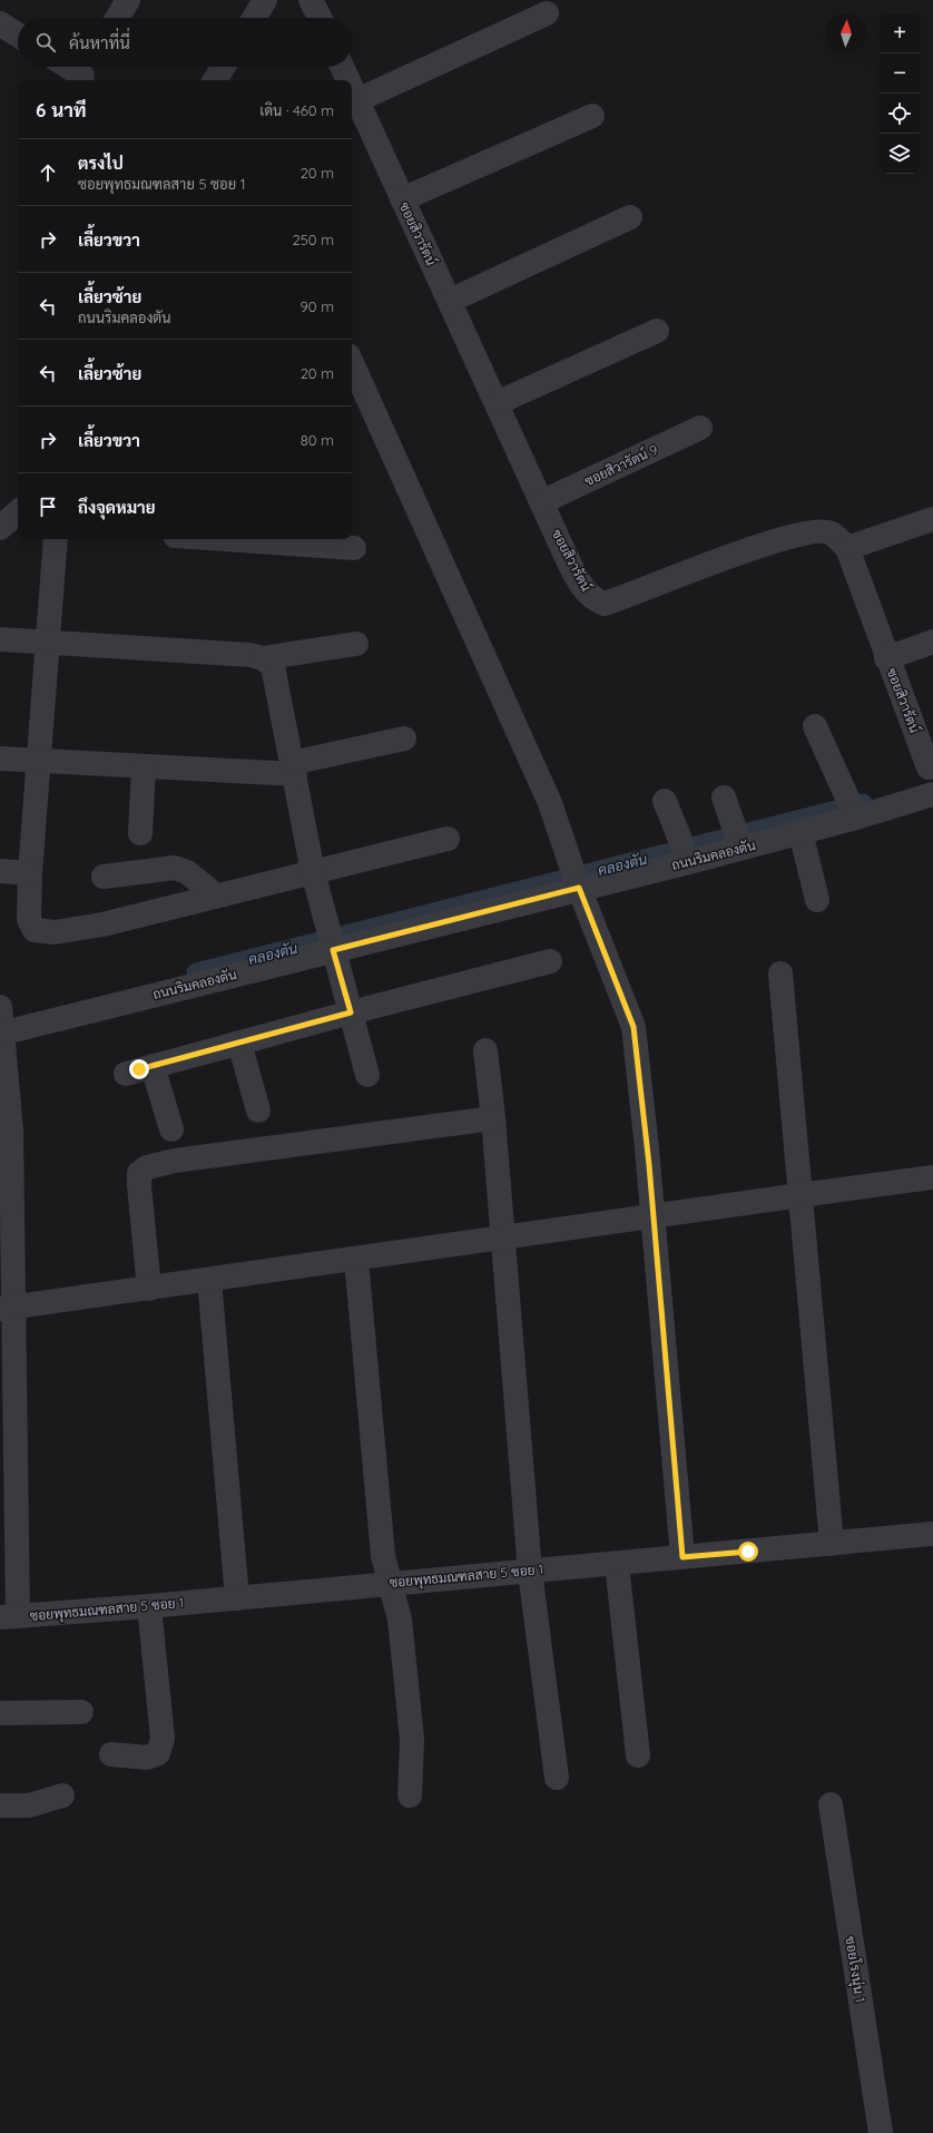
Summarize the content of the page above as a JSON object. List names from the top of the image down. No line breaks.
{"streets":{"street":["ซอยสิวารัตน์","ซอยสิวารัตน์ 9","ถนนริมคลองตัน","ซอยพุทธมณฑลสาย 5 ซอย 1","ซอยโรงนุ่น 1"]},"crossings":[["ซอยสิวารัตน์","ซอยสิวารัตน์ 9"]],"water":["คลองตัน"],"north":"top","page":{"map_buttons":["+","−"],"search":"ค้นหาที่นี่","heading":["6 นาที","เดิน · 460 m"],"list":[["ตรงไป","ซอยพุทธมณฑลสาย 5 ซอย 1","20 m"],["เลี้ยวขวา","250 m"],["เลี้ยวซ้าย","ถนนริมคลองตัน","90 m"],["เลี้ยวซ้าย","20 m"],["เลี้ยวขวา","80 m"],"ถึงจุดหมาย"]}}
